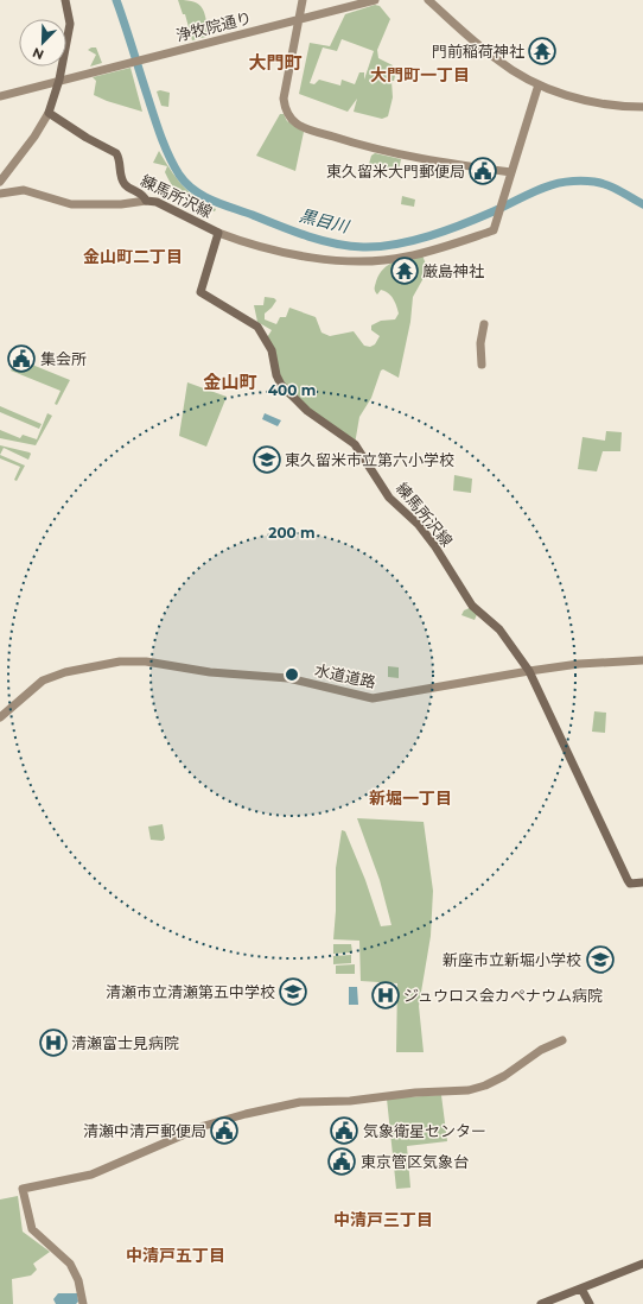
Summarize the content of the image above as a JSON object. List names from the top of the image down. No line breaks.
{"streets":{"main road":["練馬所沢線"],"street":["浄牧院通り","水道道路"]},"crossings":[["練馬所沢線","水道道路"]],"districts":["大門町","大門町一丁目","金山町二丁目","金山町","新堀一丁目","中清戸三丁目","中清戸五丁目"],"water":["黒目川"],"places":{"temple":["門前稲荷神社","厳島神社"],"public building":["東久留米大門郵便局","集会所","清瀬中清戸郵便局","気象衛星センター","東京管区気象台"],"school or university":["東久留米市立第六小学校","新座市立新堀小学校","清瀬市立清瀬第五中学校"],"hospital":["ジュウロス会カペナウム病院","清瀬富士見病院"]},"north":"bottom left","rings":["400 m","200 m"]}
